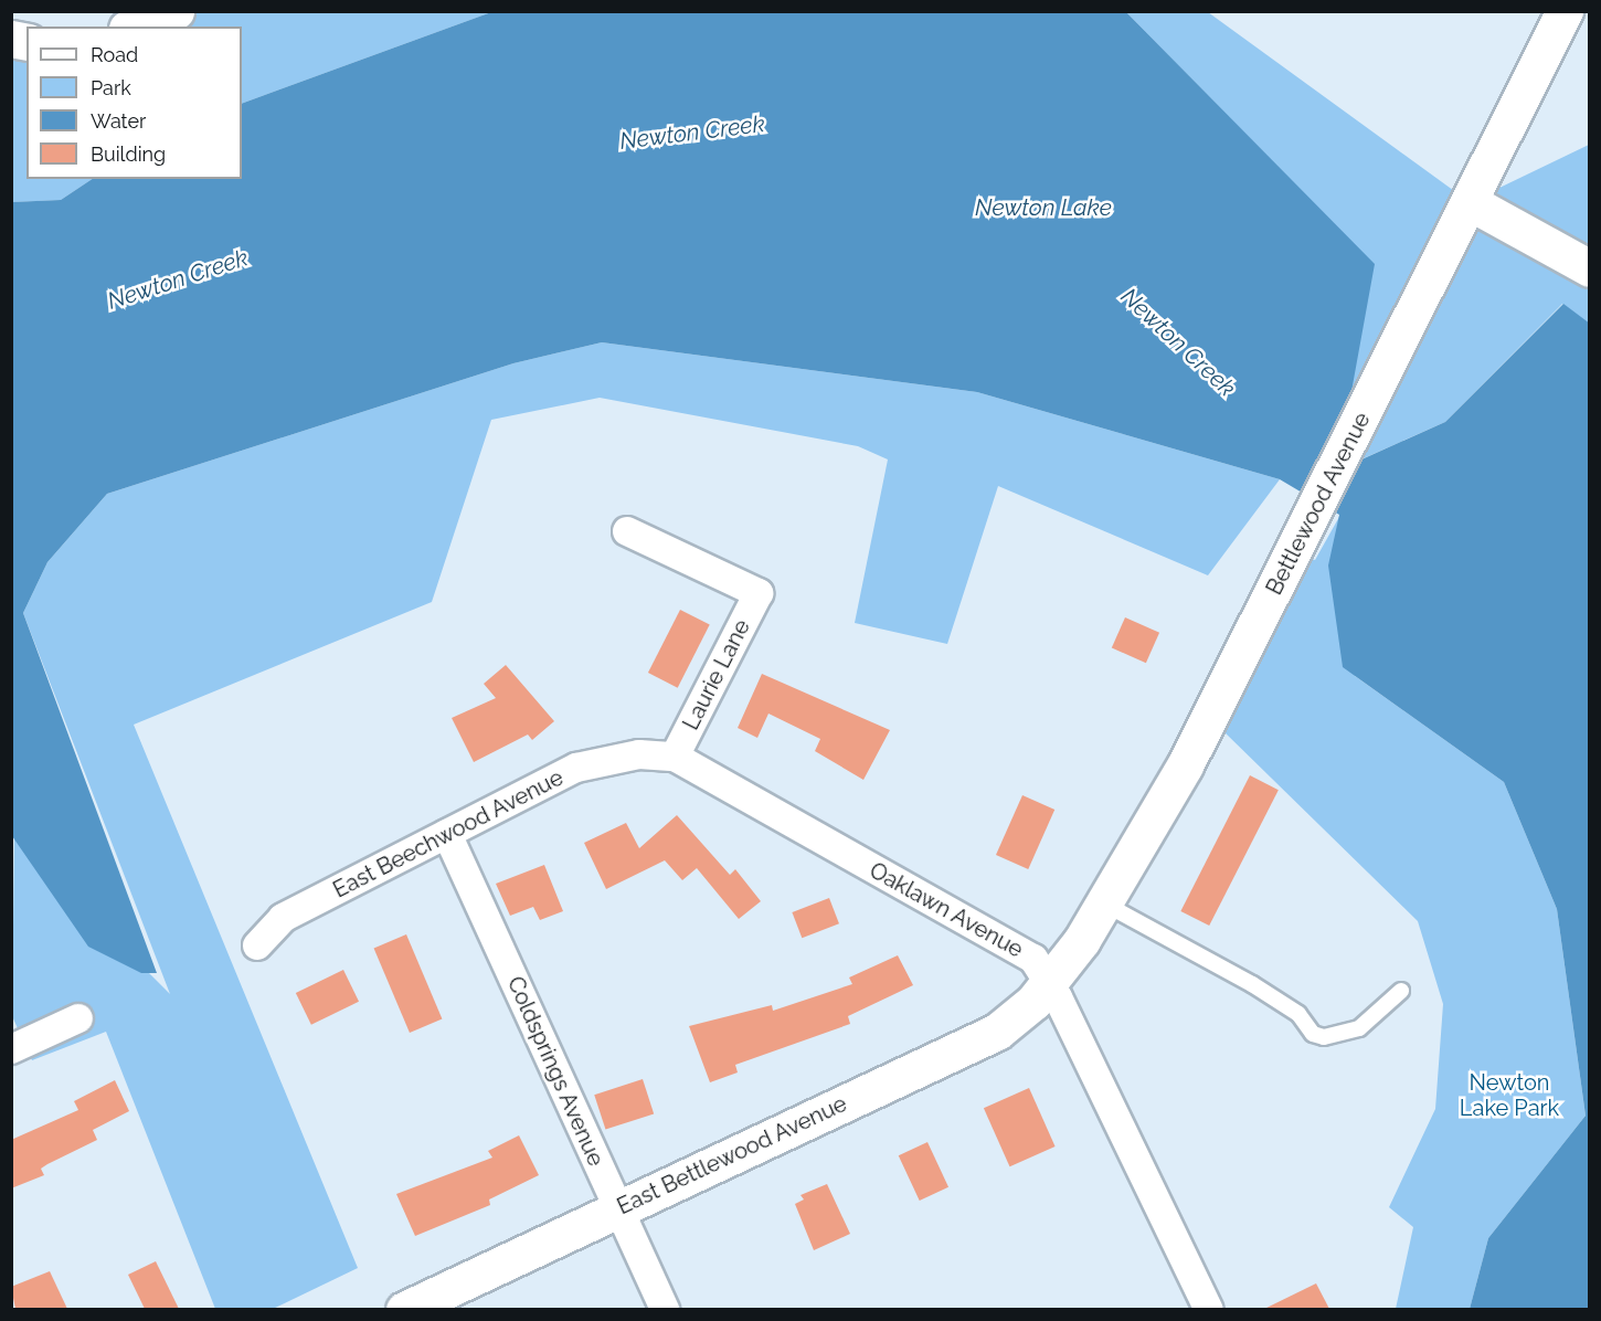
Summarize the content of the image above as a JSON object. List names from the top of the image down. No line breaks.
{"streets":{"street":["Bettlewood Avenue","Laurie Lane","East Beechwood Avenue","Oaklawn Avenue","Coldsprings Avenue","East Bettlewood Avenue"]},"crossings":[["Bettlewood Avenue","Oaklawn Avenue"],["Bettlewood Avenue","East Bettlewood Avenue"],["Laurie Lane","East Beechwood Avenue"],["Laurie Lane","Oaklawn Avenue"],["East Beechwood Avenue","Oaklawn Avenue"],["East Beechwood Avenue","Coldsprings Avenue"],["Oaklawn Avenue","East Bettlewood Avenue"],["Coldsprings Avenue","East Bettlewood Avenue"]],"water":["Newton Creek","Newton Lake"],"parks":["Newton Lake Park"],"legend":["Road","Park","Water","Building"]}
